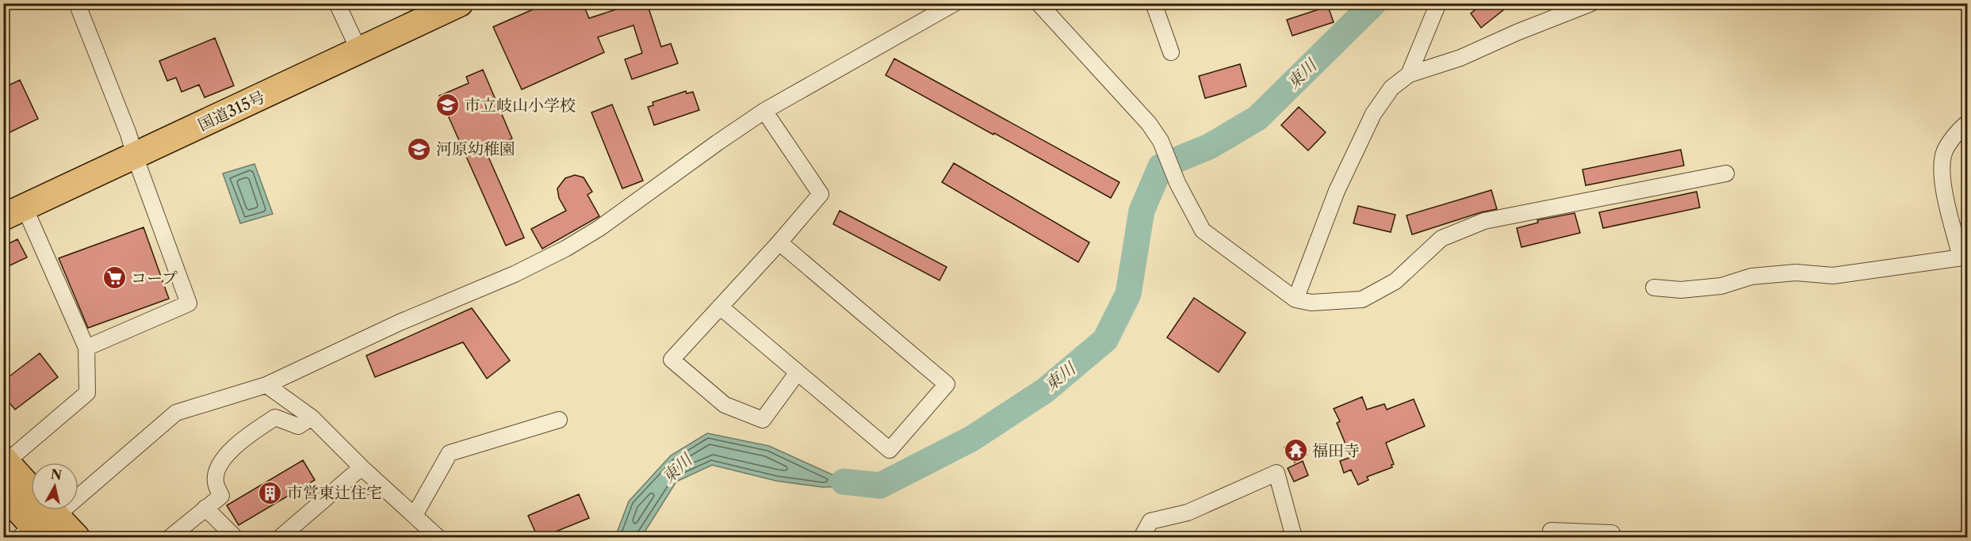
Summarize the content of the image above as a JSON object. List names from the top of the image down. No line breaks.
{"streets":{"highway":["国道315号"]},"water":["東川"],"places":{"school or university":["市立岐山小学校","河原幼稚園"],"supermarket":["コープ"],"temple":["福田寺"],"building":["市営東辻住宅"]},"north":"top"}
